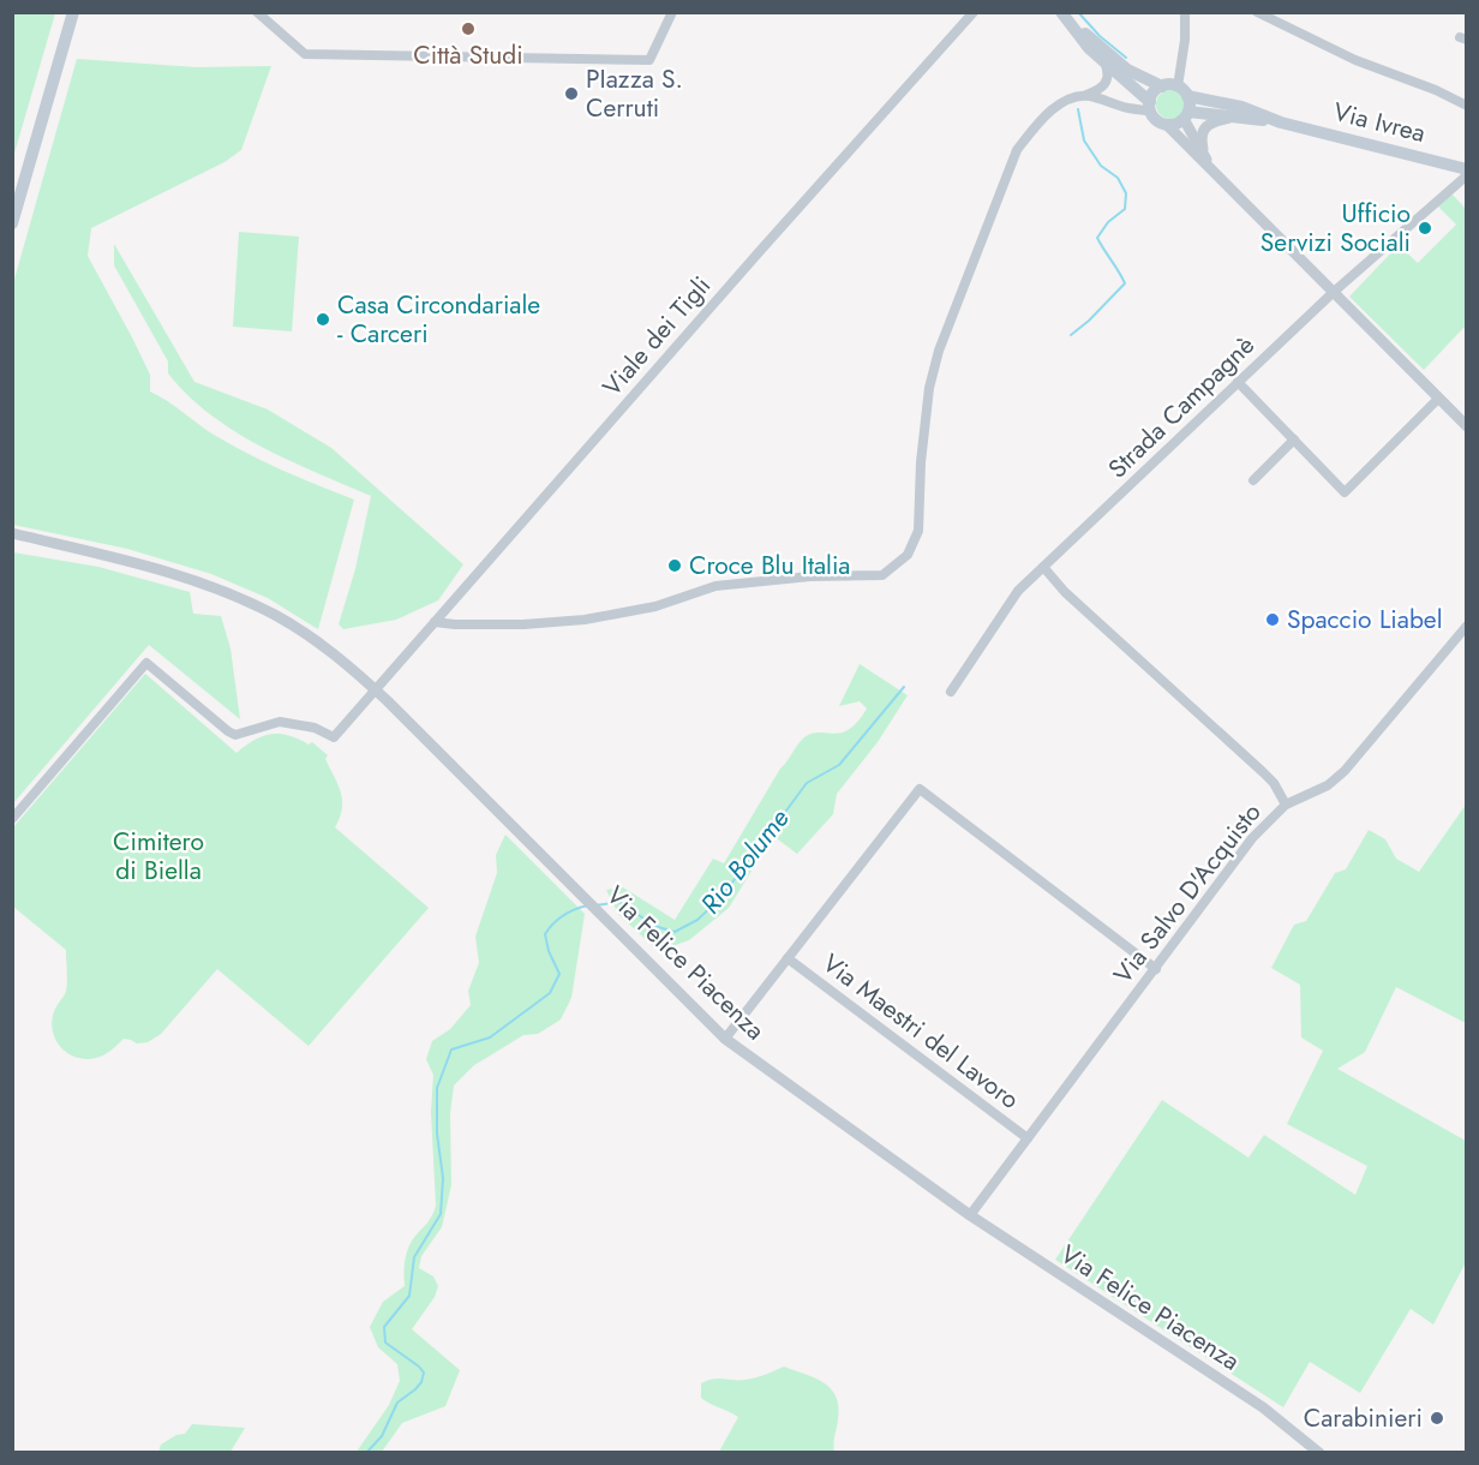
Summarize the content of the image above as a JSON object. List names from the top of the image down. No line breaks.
{"streets":{"main road":["Via Ivrea"],"street":["Viale dei Tigli","Strada Campagnè","Via Salvo D'Acquisto","Via Felice Piacenza","Via Maestri del Lavoro"]},"crossings":[["Viale dei Tigli","Via Felice Piacenza"],["Via Salvo D'Acquisto","Via Felice Piacenza"],["Via Salvo D'Acquisto","Via Maestri del Lavoro"]],"water":["Rio Bolume"],"parks":["Cimitero di Biella"],"places":["Città Studi","PIazza S. Cerruti","Ufficio Servizi Sociali","Casa Circondariale - Carceri","Croce Blu Italia","Spaccio Liabel","Carabinieri"]}
